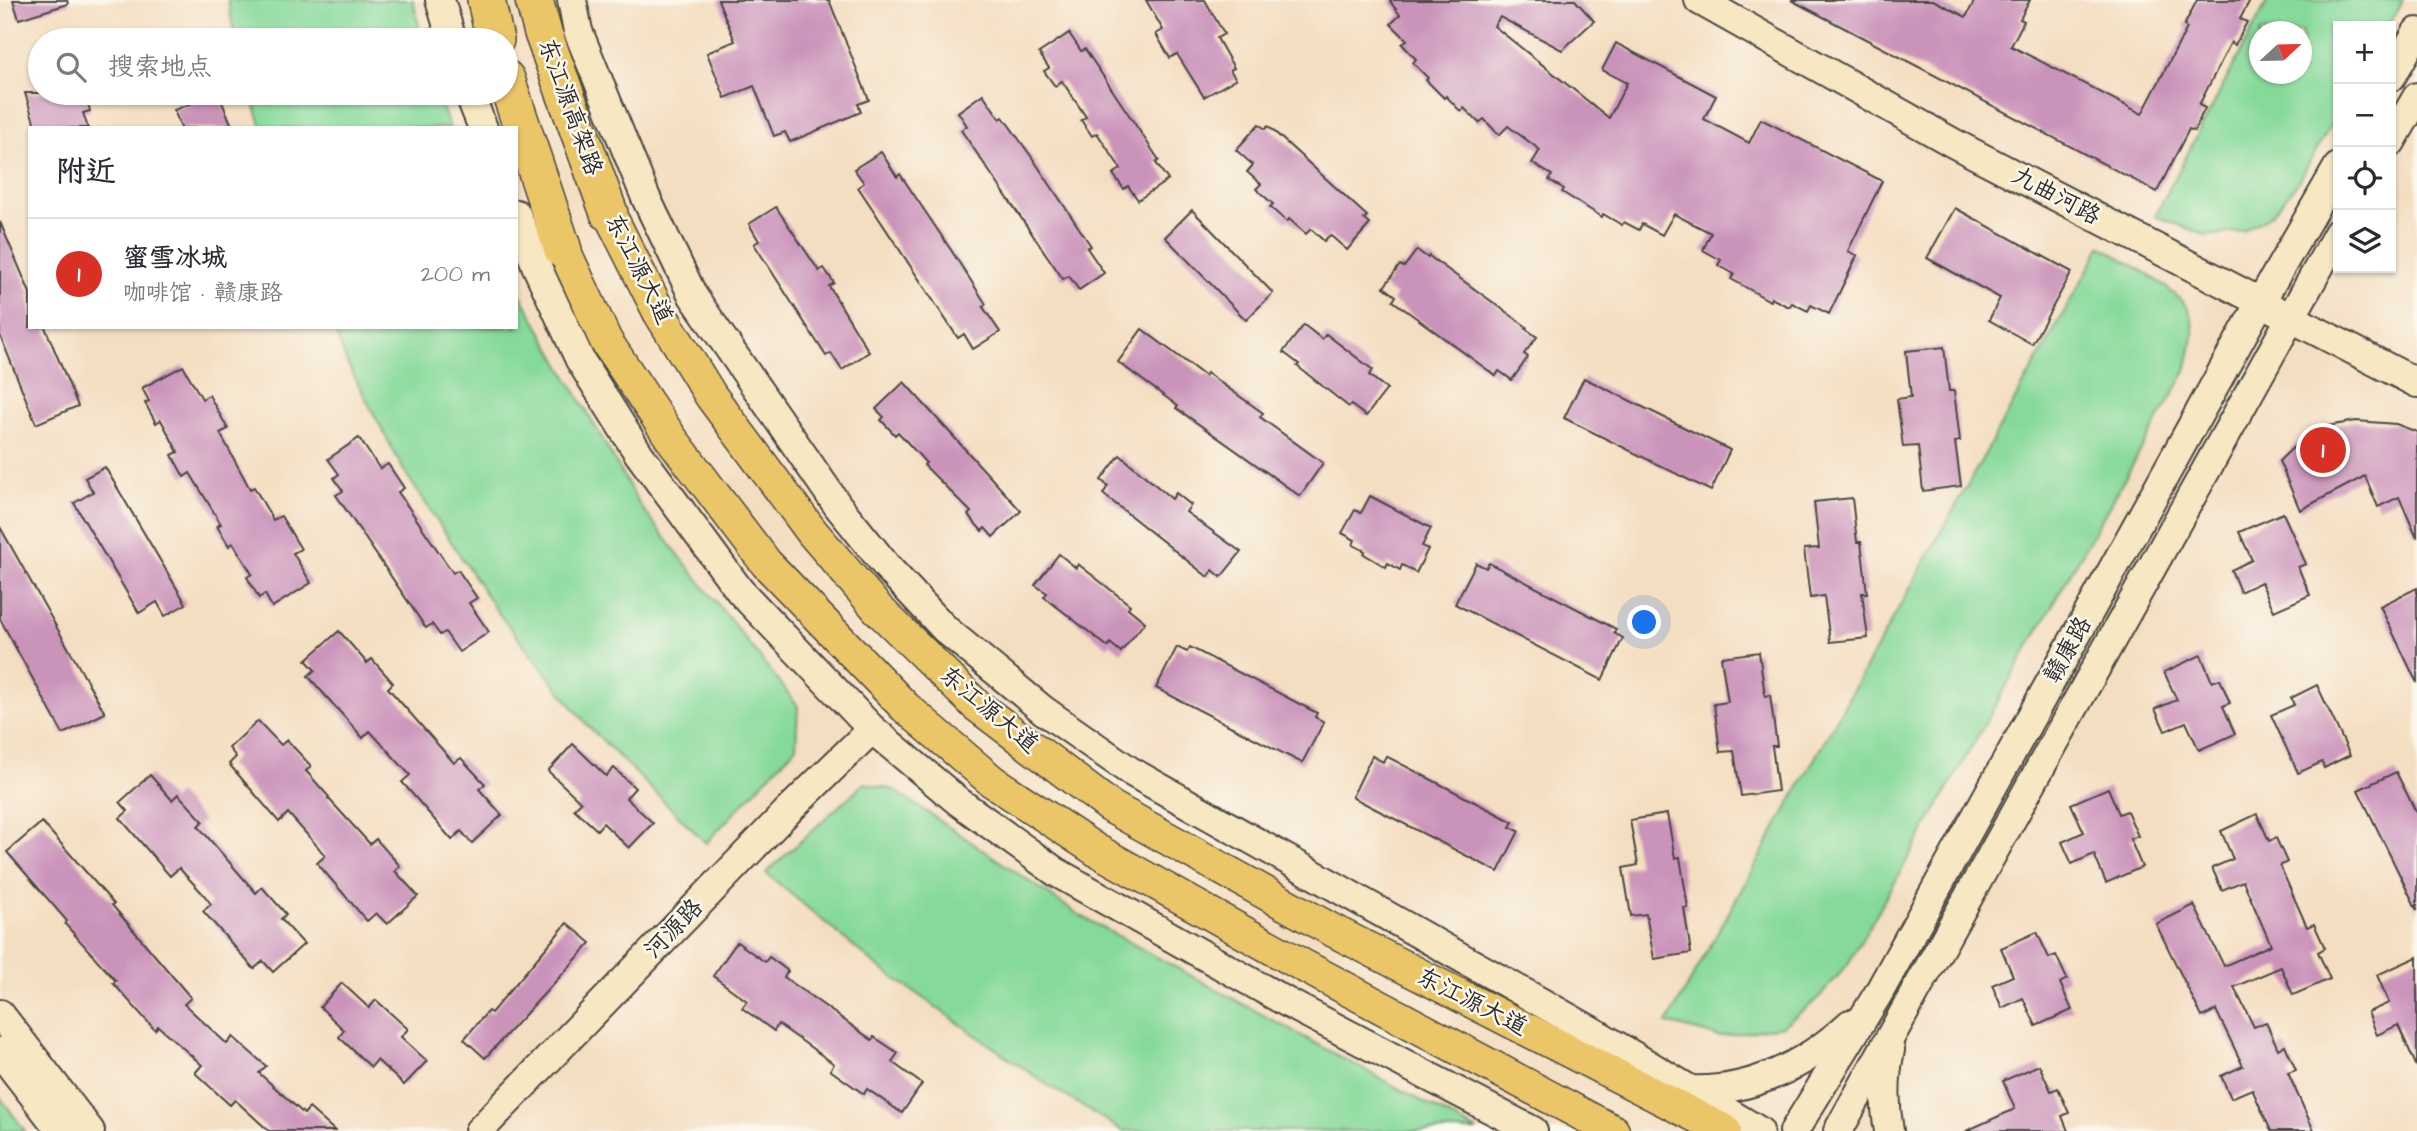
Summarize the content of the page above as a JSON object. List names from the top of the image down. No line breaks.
{"streets":{"highway":["东江源高架路"],"main road":["东江源大道"],"street":["九曲河路","赣康路","河源路"]},"crossings":[["东江源高架路","东江源大道"],["九曲河路","赣康路"]],"north":"right","page":{"map_buttons":["+","−"],"search":"搜索地点","heading":"附近","list":[{"mark":"1","name":"蜜雪冰城","note":"咖啡馆 · 赣康路","value":"200 m"}],"pins":"1"}}
